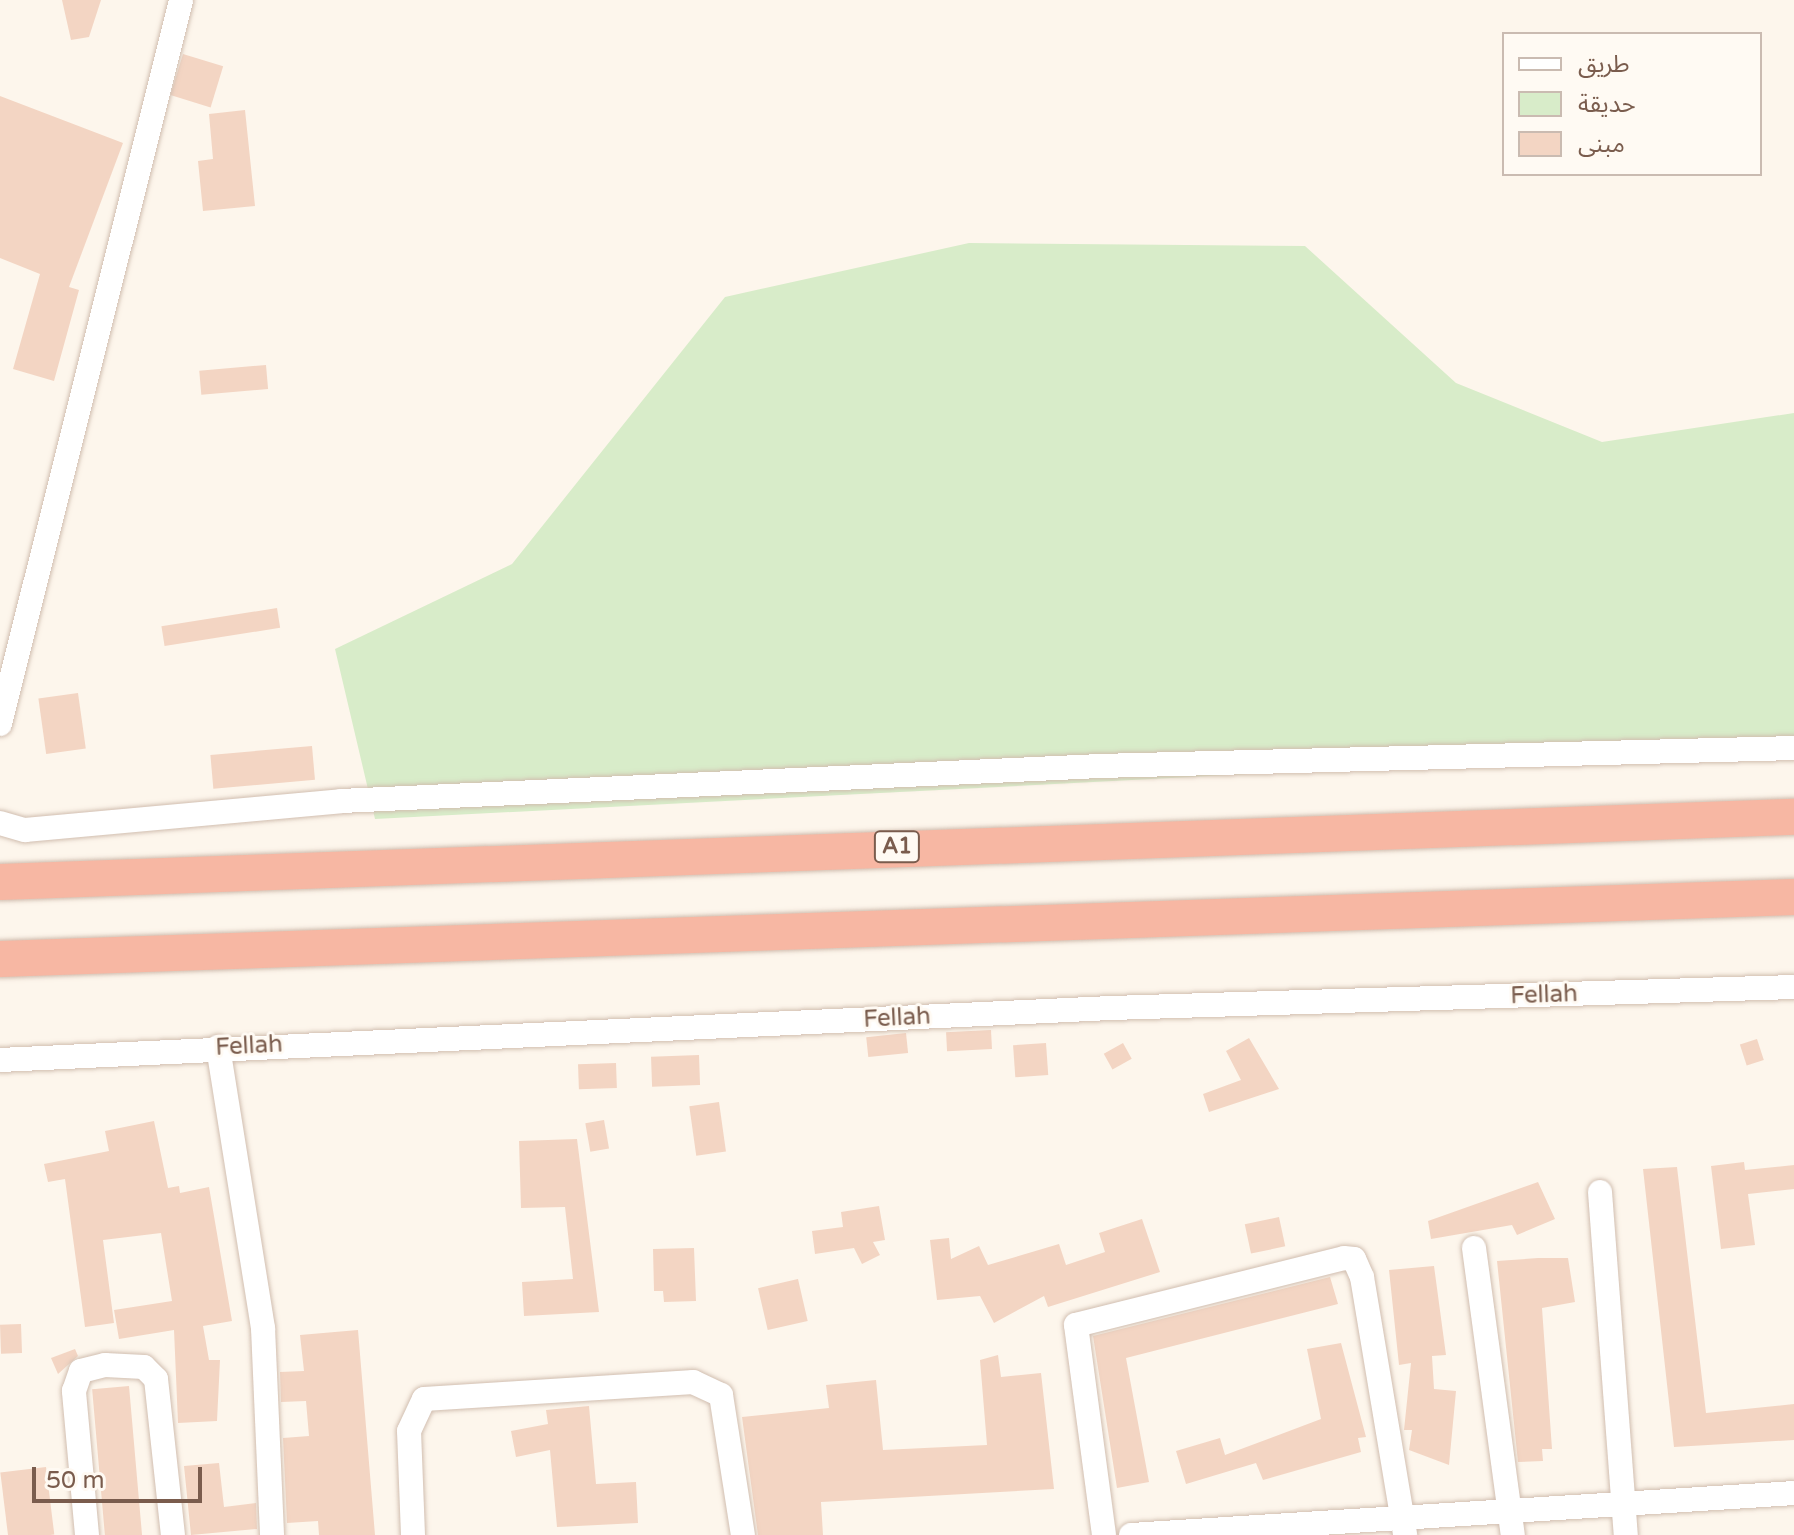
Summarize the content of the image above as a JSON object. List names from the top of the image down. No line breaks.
{"streets":{"highway":["A1"],"street":["Fellah"]},"legend":["طريق","حديقة","مبنى"],"scale_bar":"50 m"}
